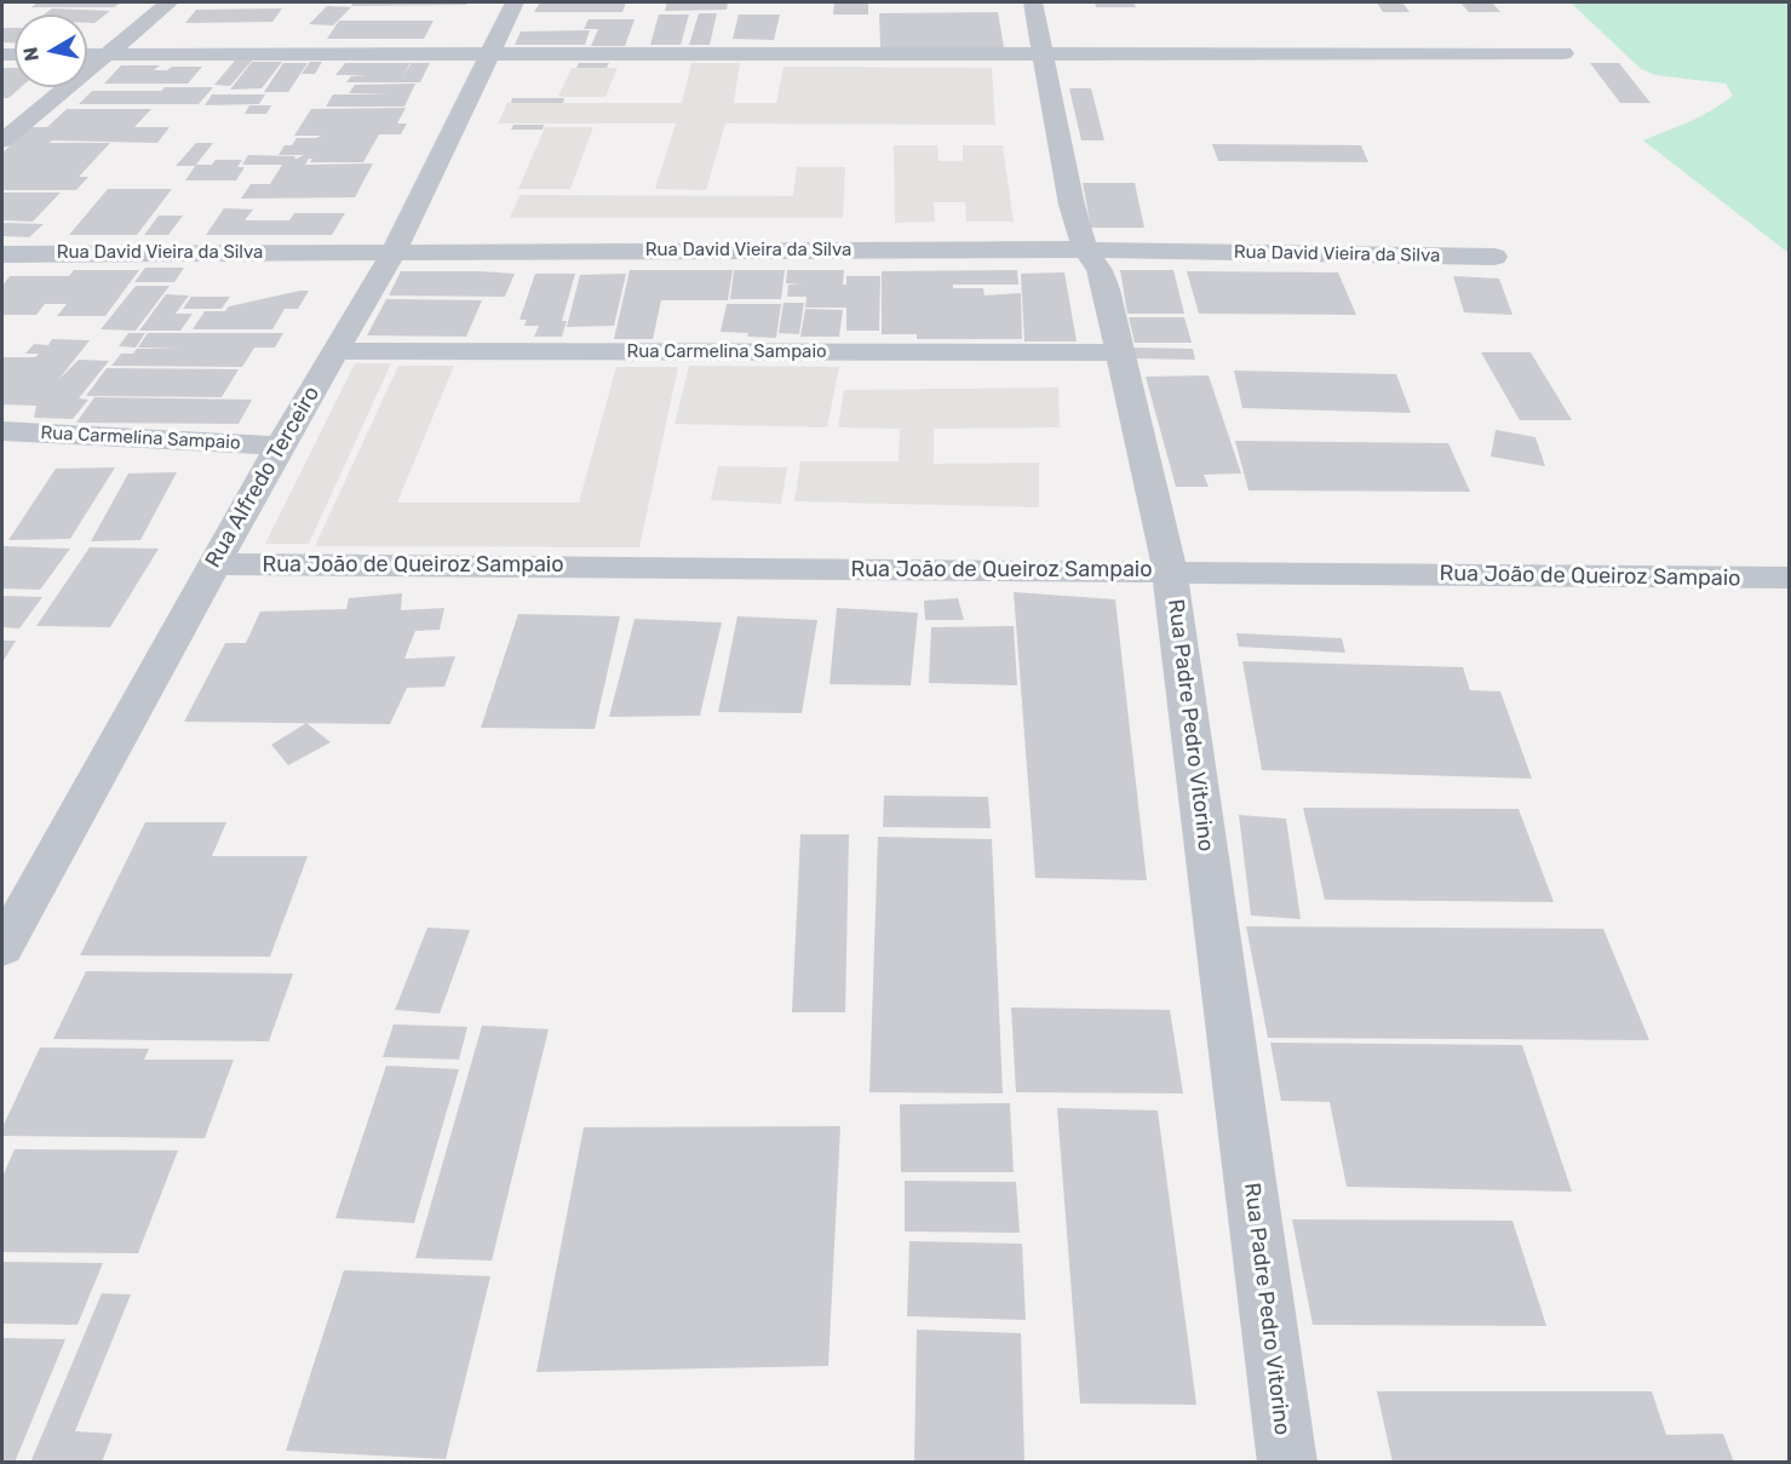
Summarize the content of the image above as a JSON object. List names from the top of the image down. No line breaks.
{"streets":{"street":["Rua David Vieira da Silva","Rua Carmelina Sampaio","Rua Alfredo Terceiro","Rua João de Queiroz Sampaio","Rua Padre Pedro Vitorino"]},"crossings":[["Rua David Vieira da Silva","Rua Alfredo Terceiro"],["Rua David Vieira da Silva","Rua Padre Pedro Vitorino"],["Rua Carmelina Sampaio","Rua Alfredo Terceiro"],["Rua Carmelina Sampaio","Rua Padre Pedro Vitorino"],["Rua Alfredo Terceiro","Rua João de Queiroz Sampaio"],["Rua João de Queiroz Sampaio","Rua Padre Pedro Vitorino"]],"north":"left"}
